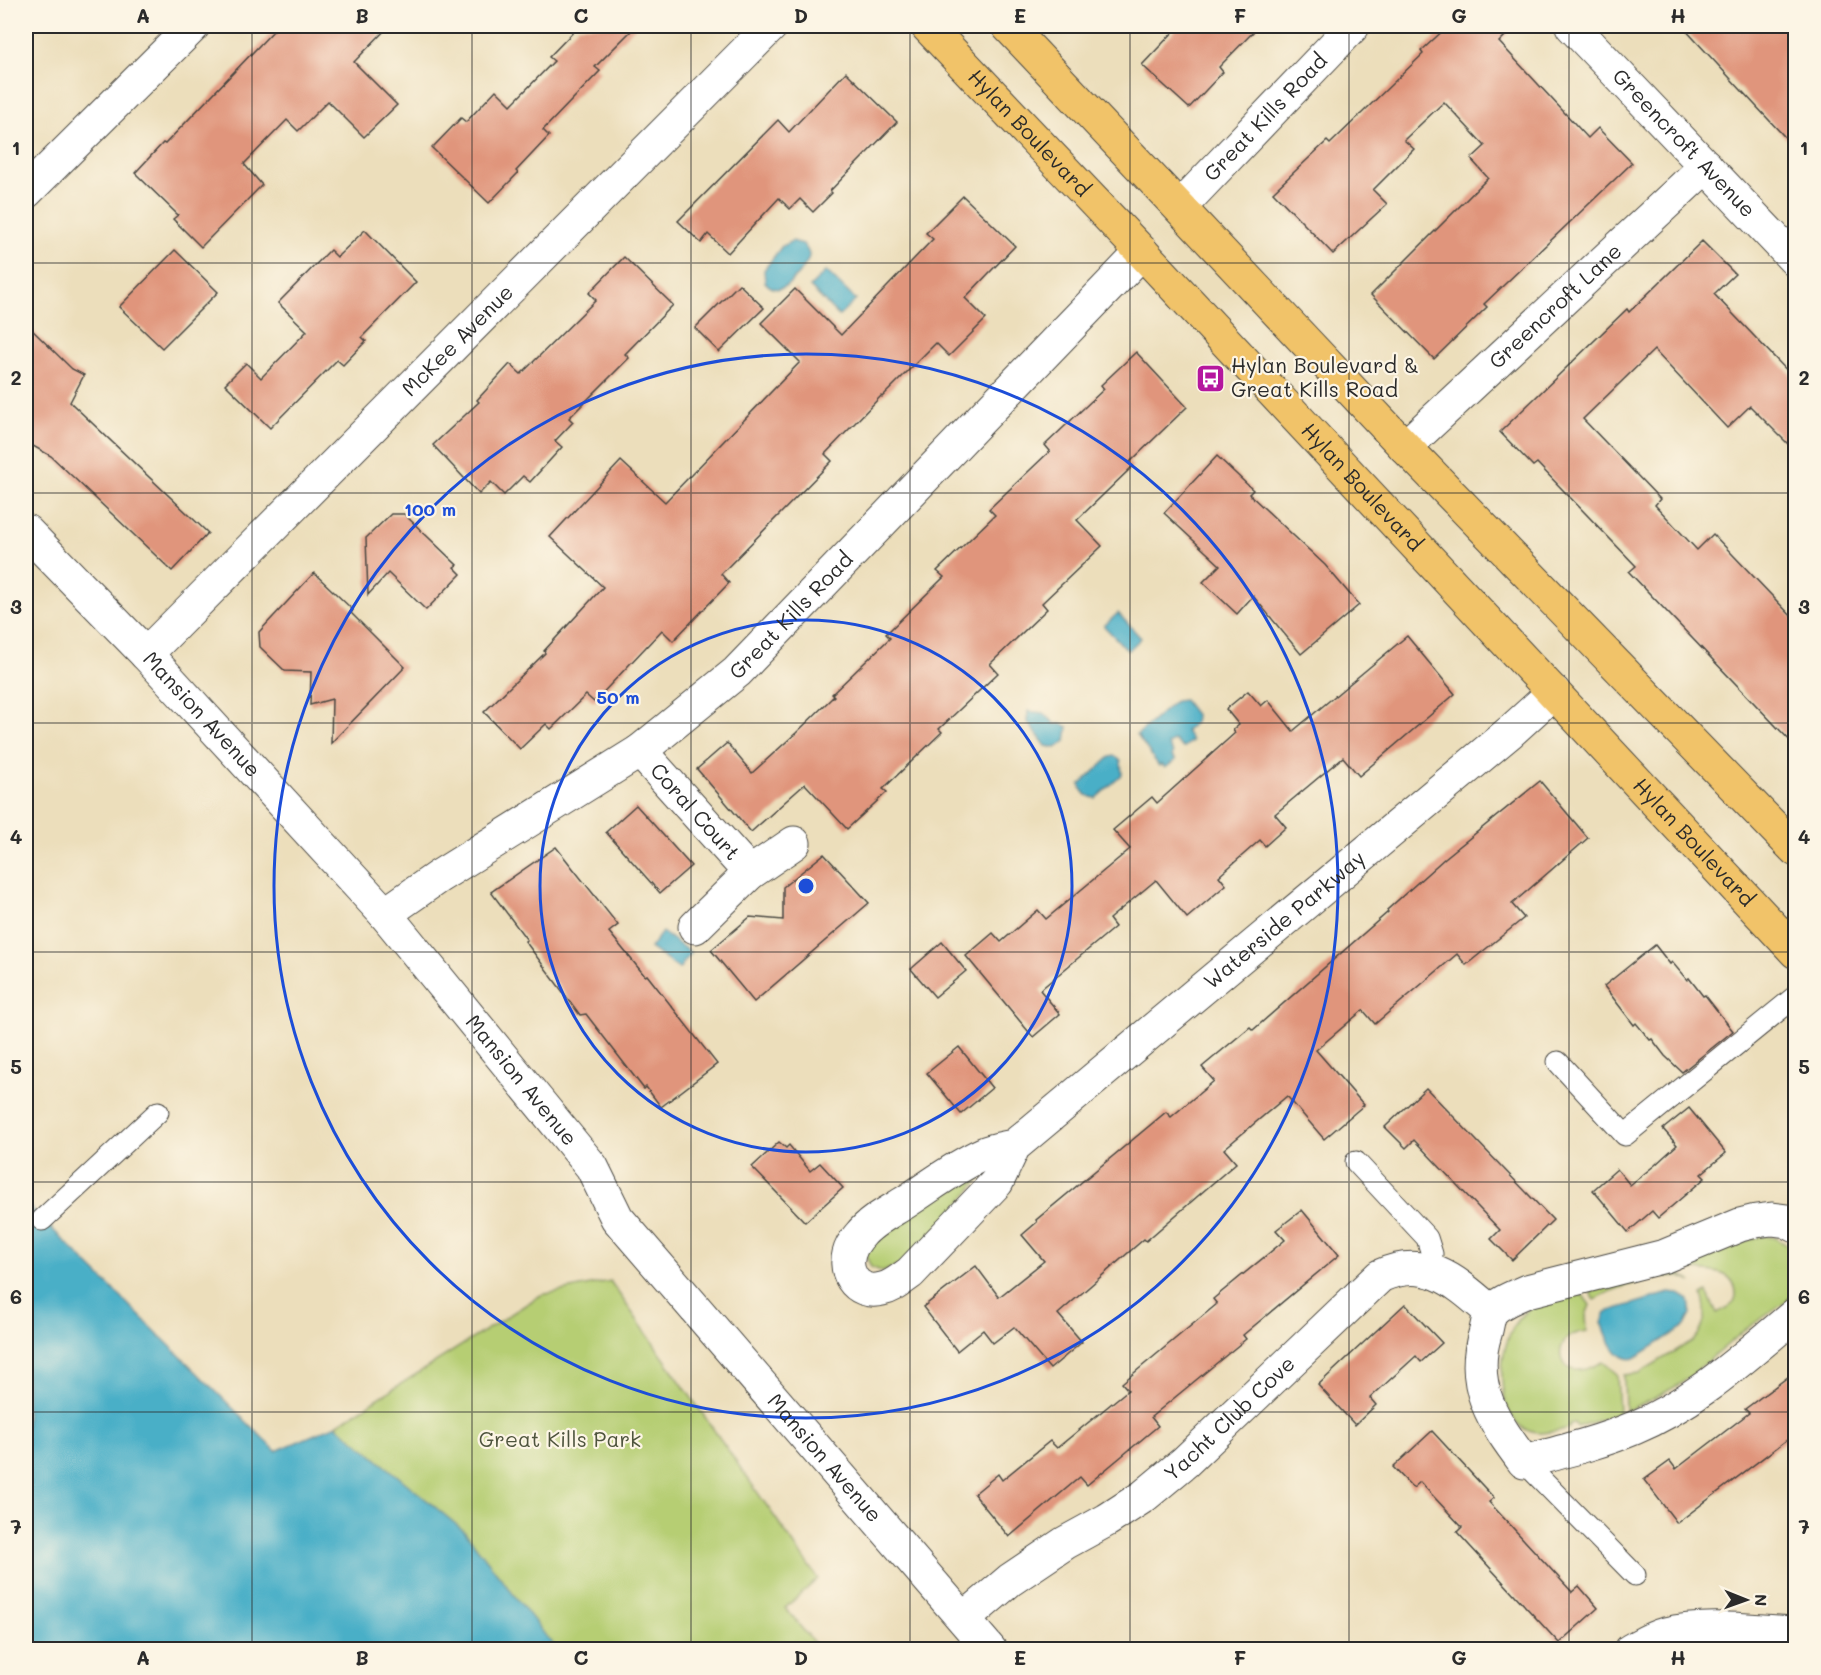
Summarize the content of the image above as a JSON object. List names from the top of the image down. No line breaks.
{"streets":{"main road":["Hylan Boulevard"],"street":["Great Kills Road","Greencroft Avenue","Greencroft Lane","McKee Avenue","Mansion Avenue","Coral Court","Waterside Parkway","Yacht Club Cove"]},"crossings":[["Great Kills Road","Hylan Boulevard"],["Great Kills Road","Mansion Avenue"],["Great Kills Road","Coral Court"],["Hylan Boulevard","Waterside Parkway"],["Greencroft Avenue","Greencroft Lane"],["McKee Avenue","Mansion Avenue"],["Mansion Avenue","Yacht Club Cove"]],"parks":["Great Kills Park"],"places":{"bus stop":["Hylan Boulevard & Great Kills Road"]},"north":"right","grid":{"columns":["A","B","C","D","E","F","G","H"],"rows":["1","2","3","4","5","6","7"]},"rings":["100 m","50 m"]}
